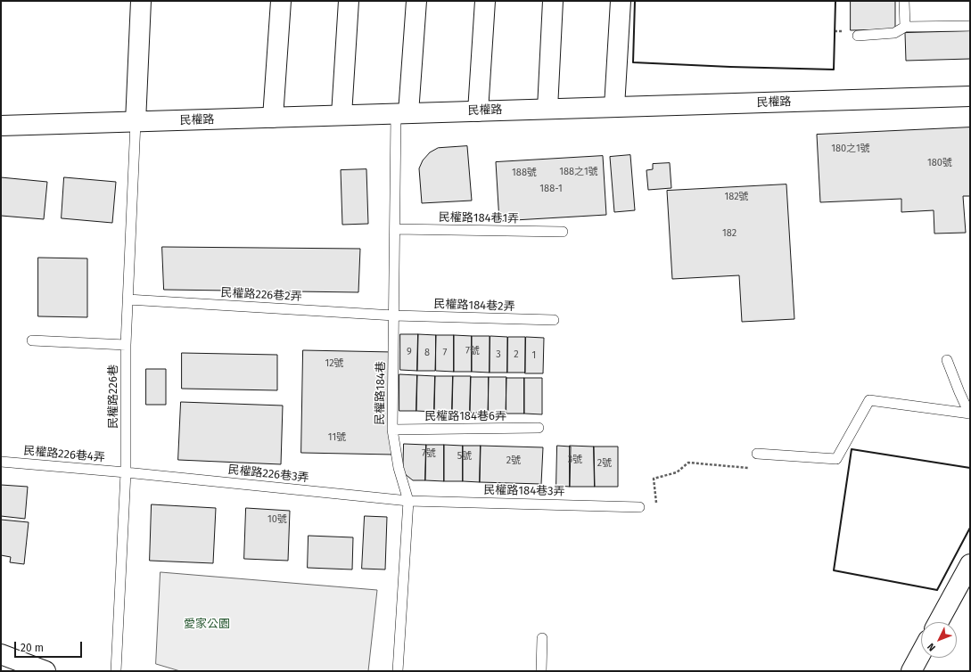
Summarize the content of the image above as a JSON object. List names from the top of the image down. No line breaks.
{"streets":{"main road":["民權路"],"lane":["民權路184巷1弄","民權路226巷2弄","民權路184巷2弄","民權路184巷","民權路226巷","民權路184巷6弄","民權路226巷4弄","民權路226巷3弄","民權路184巷3弄"]},"crossings":[["民權路","民權路184巷"],["民權路","民權路226巷"],["民權路184巷1弄","民權路184巷"],["民權路226巷2弄","民權路184巷2弄"],["民權路226巷2弄","民權路184巷"],["民權路226巷2弄","民權路226巷"],["民權路184巷2弄","民權路184巷"],["民權路184巷","民權路184巷6弄"],["民權路184巷","民權路226巷3弄"],["民權路184巷","民權路184巷3弄"],["民權路226巷","民權路226巷4弄"],["民權路226巷","民權路226巷3弄"],["民權路226巷4弄","民權路226巷3弄"],["民權路226巷3弄","民權路184巷3弄"]],"parks":["愛家公園"],"house_numbers":["180之1號","180號","188之1號","188號","188-1","182號","182","7號","9","8","7","3","2","1","12號","11號","7號","5號","3號","2號","2號","10號"],"scale_bar":"20 m","north":"bottom left"}
